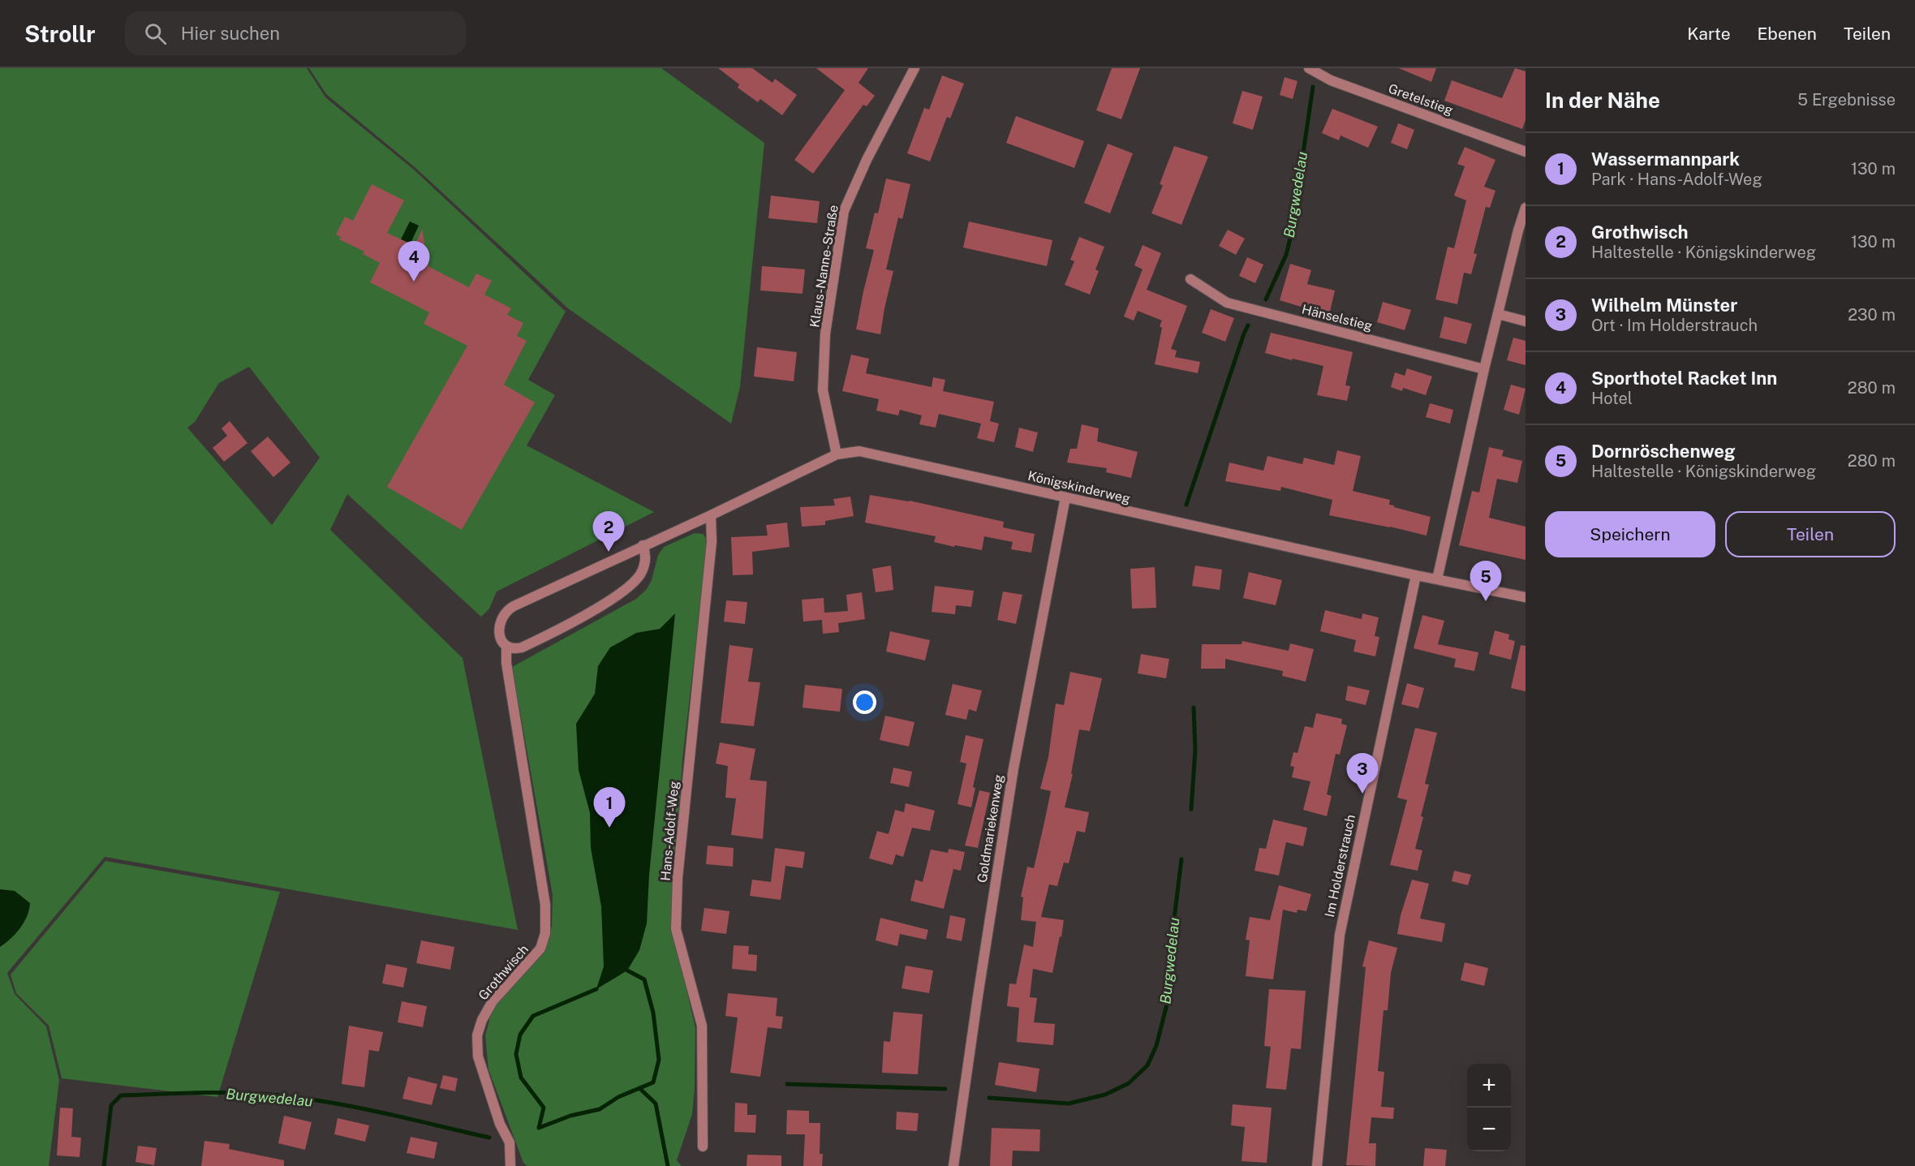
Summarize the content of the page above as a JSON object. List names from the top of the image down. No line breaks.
{"streets":{"street":["Gretelstieg","Klaus-Nanne-Straße","Hänselstieg","Königskinderweg","Goldmariekenweg","Hans-Adolf-Weg","Im Holderstrauch","Grothwisch"]},"crossings":[["Klaus-Nanne-Straße","Königskinderweg"],["Königskinderweg","Goldmariekenweg"],["Königskinderweg","Hans-Adolf-Weg"],["Königskinderweg","Im Holderstrauch"],["Königskinderweg","Grothwisch"]],"water":["Burgwedelau"],"page":{"header":"Strollr","search":"Hier suchen","nav":["Karte","Ebenen","Teilen"],"heading":["In der Nähe","5 Ergebnisse"],"list":[{"mark":"1","name":"Wassermannpark","note":"Park · Hans-Adolf-Weg","value":"130 m"},{"mark":"2","name":"Grothwisch","note":"Haltestelle · Königskinderweg","value":"130 m"},{"mark":"3","name":"Wilhelm Münster","note":"Ort · Im Holderstrauch","value":"230 m"},{"mark":"4","name":"Sporthotel Racket Inn","note":"Hotel","value":"280 m"},{"mark":"5","name":"Dornröschenweg","note":"Haltestelle · Königskinderweg","value":"280 m"}],"pins":["4","2","5","3","1"],"buttons":["Speichern","Teilen"],"map_buttons":["+","−"]}}
